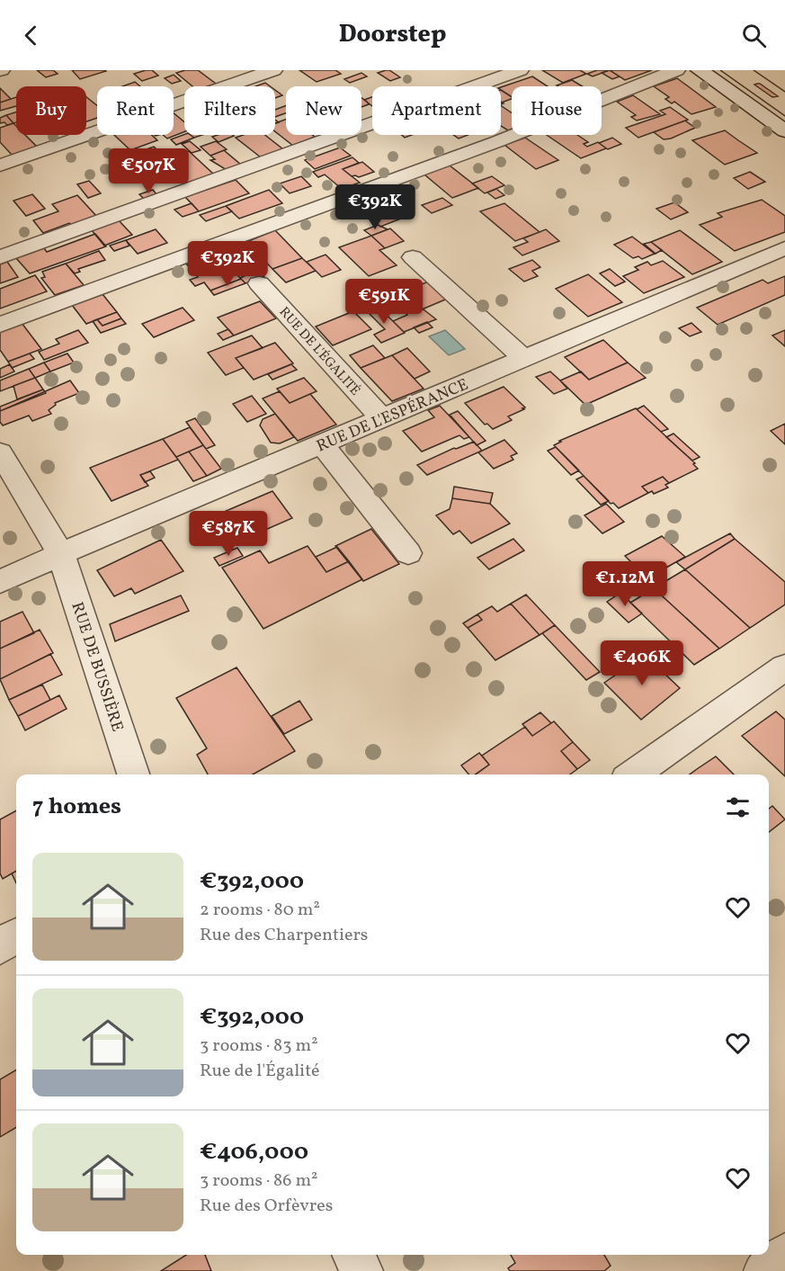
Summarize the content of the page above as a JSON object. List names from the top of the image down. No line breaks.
{"streets":{"street":["RUE DE L'ÉGALITÉ","RUE DE L'ESPÉRANCE","RUE DE BUSSIÈRE"]},"crossings":[["RUE DE L'ÉGALITÉ","RUE DE L'ESPÉRANCE"],["RUE DE L'ESPÉRANCE","RUE DE BUSSIÈRE"]],"page":{"header":"Doorstep","chip":["Buy","Rent","Filters","New","Apartment","House"],"price":["€507K","€392K","€392K","€591K","€587K","€1.12M","€406K"],"heading":"7 homes","list":[{"name":"€392,000","note":"2 rooms · 80 m² · Rue des Charpentiers"},{"name":"€392,000","note":"3 rooms · 83 m² · Rue de l'Égalité"},{"name":"€406,000","note":"3 rooms · 86 m² · Rue des Orfèvres"}]}}
